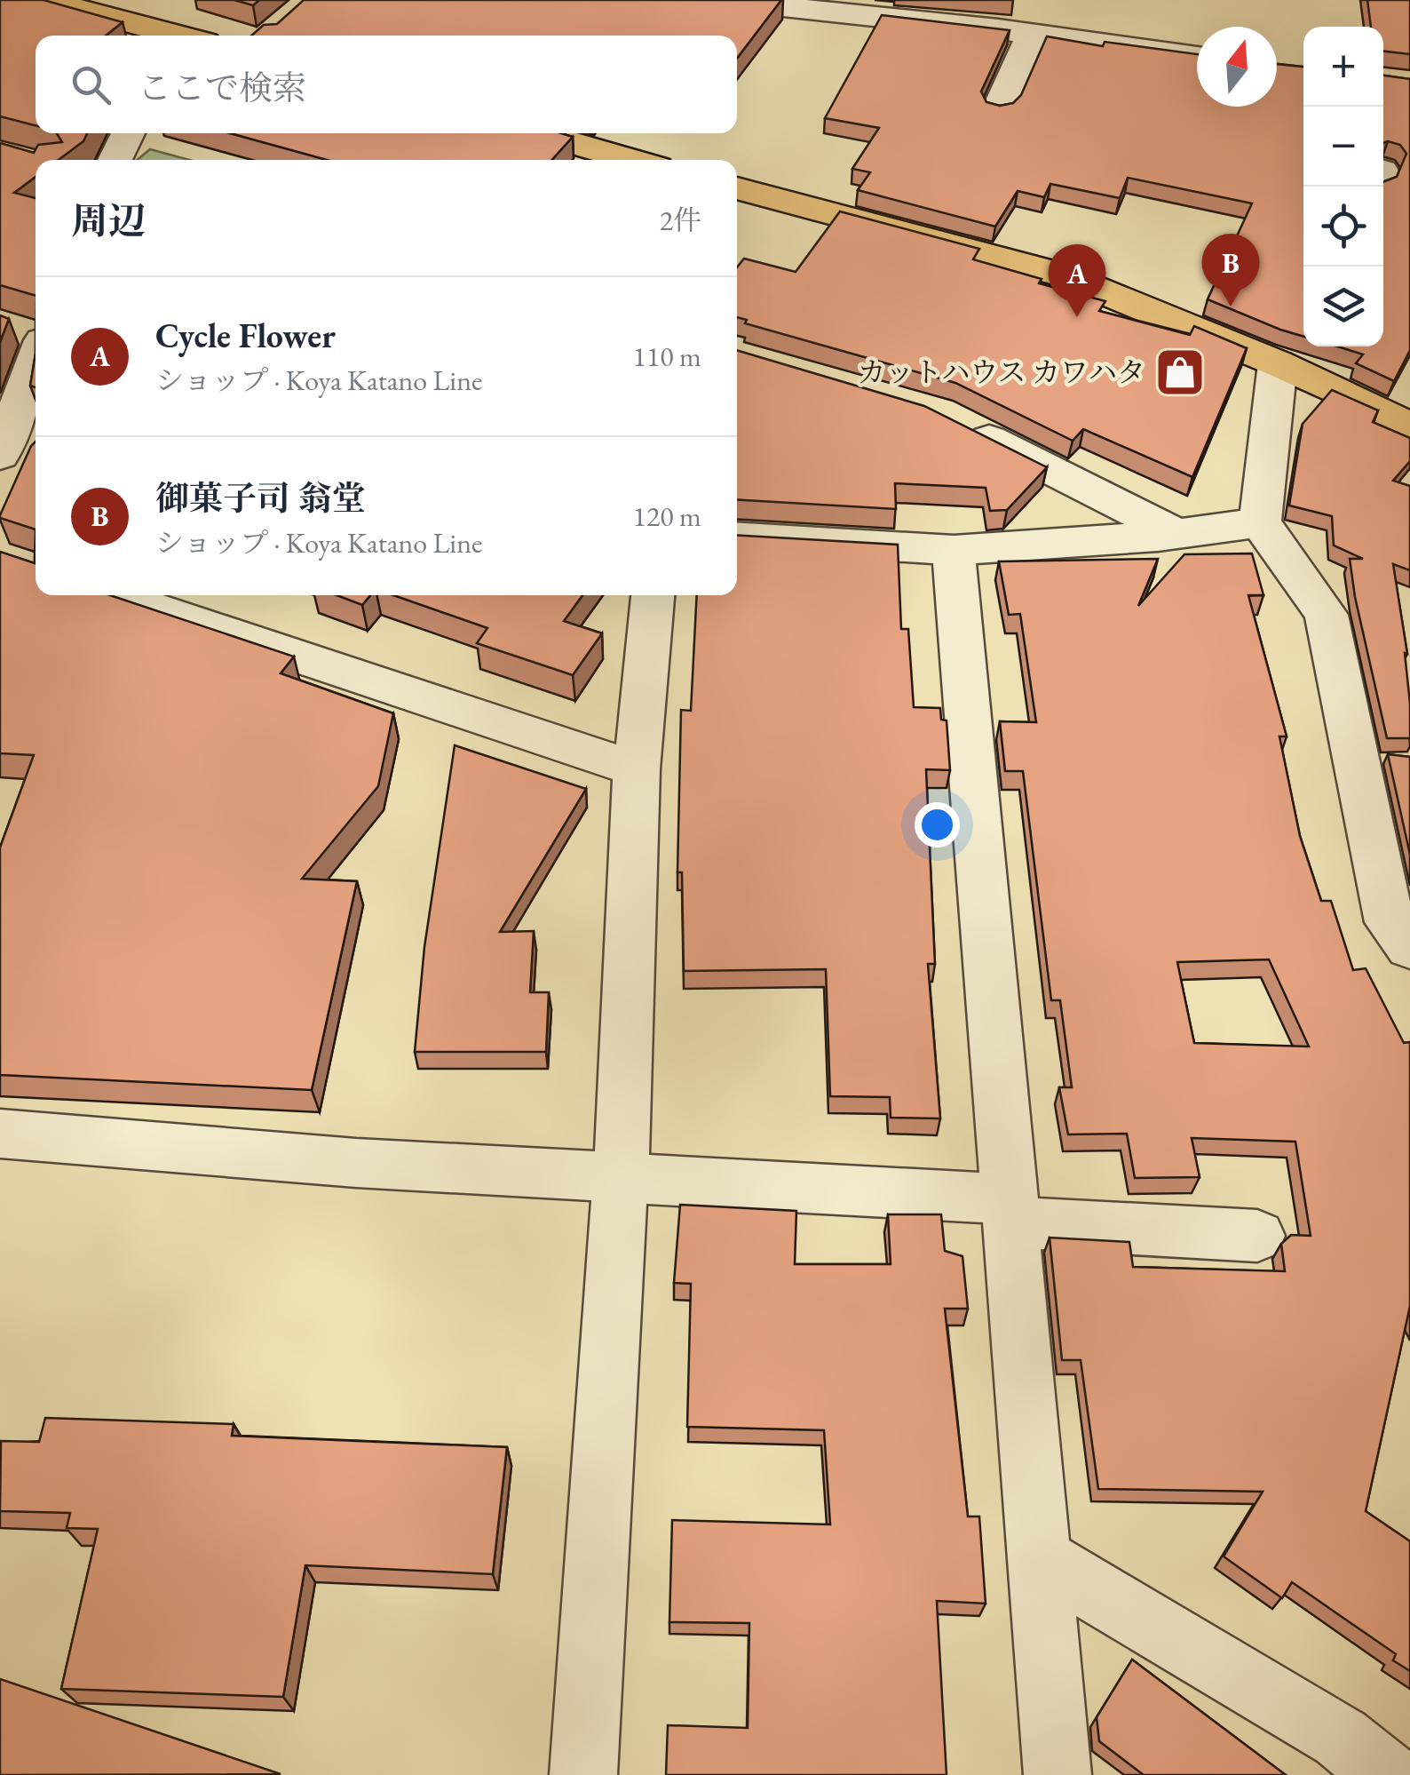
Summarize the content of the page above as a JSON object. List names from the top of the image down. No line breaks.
{"places":{"shop":["カットハウス カワハタ"]},"north":"top","page":{"map_buttons":["+","−"],"search":"ここで検索","heading":["周辺","2件"],"pins":["B","A"],"list":[{"mark":"A","name":"Cycle Flower","note":"ショップ · Koya Katano Line","value":"110 m"},{"mark":"B","name":"御菓子司 翁堂","note":"ショップ · Koya Katano Line","value":"120 m"}]}}
